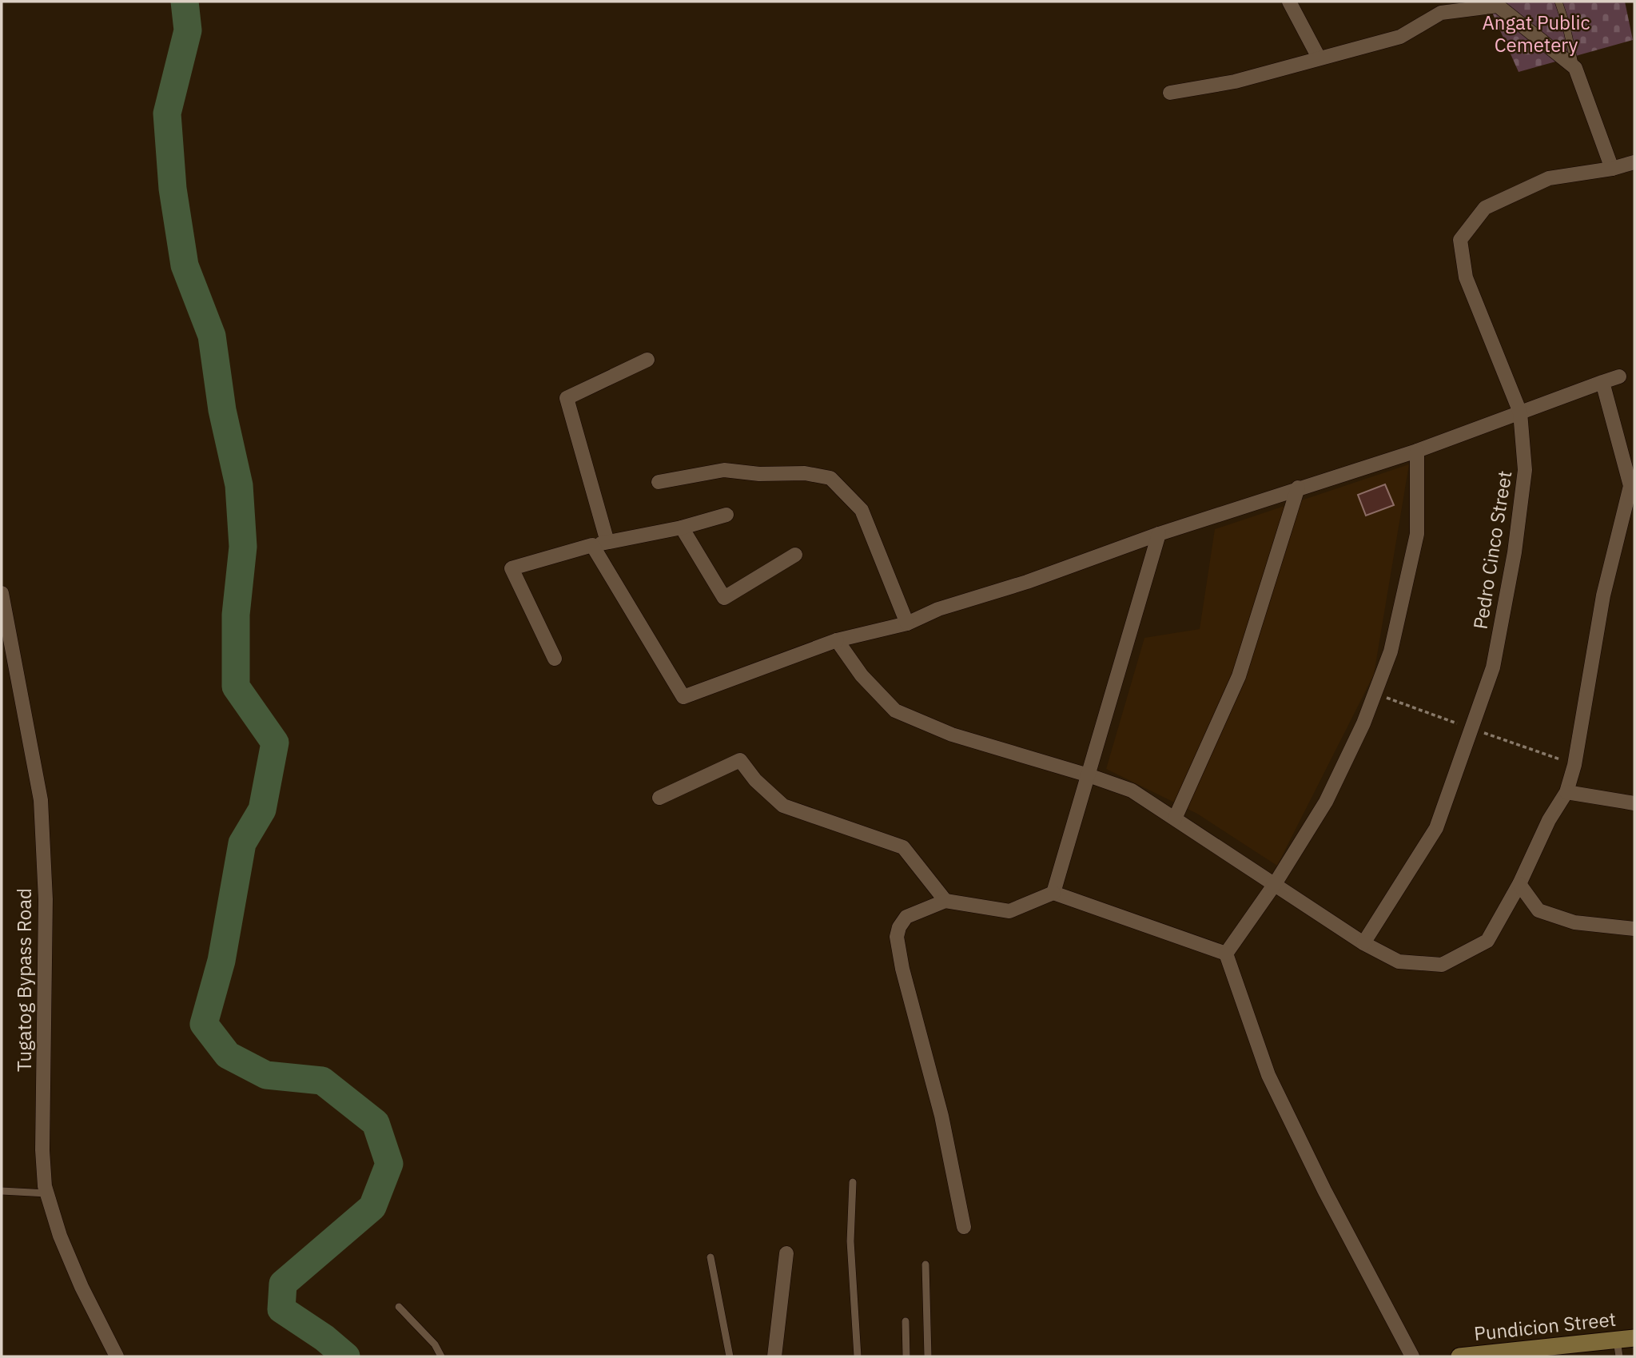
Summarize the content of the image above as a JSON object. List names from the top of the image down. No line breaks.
{"streets":{"main road":["Pundicion Street"],"street":["Pedro Cinco Street","Tugatog Bypass Road"]},"parks":["Angat Public Cemetery"]}
